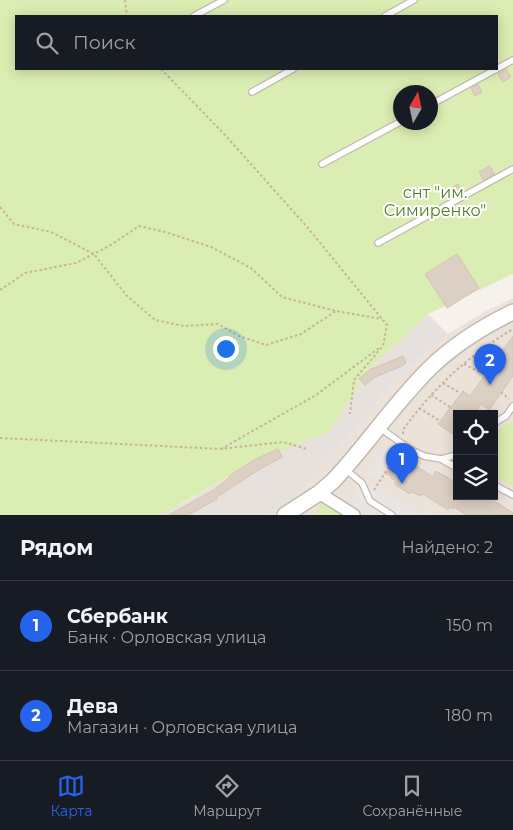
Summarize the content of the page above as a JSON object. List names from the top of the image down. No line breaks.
{"parks":["снт \"им. Симиренко\""],"north":"top","page":{"search":"Поиск","pins":["2","1"],"heading":["Рядом","Найдено: 2"],"list":[{"mark":"1","name":"Сбербанк","note":"Банк · Орловская улица","value":"150 m"},{"mark":"2","name":"Дева","note":"Магазин · Орловская улица","value":"180 m"}],"nav":["Карта","Маршрут","Сохранённые"]}}
